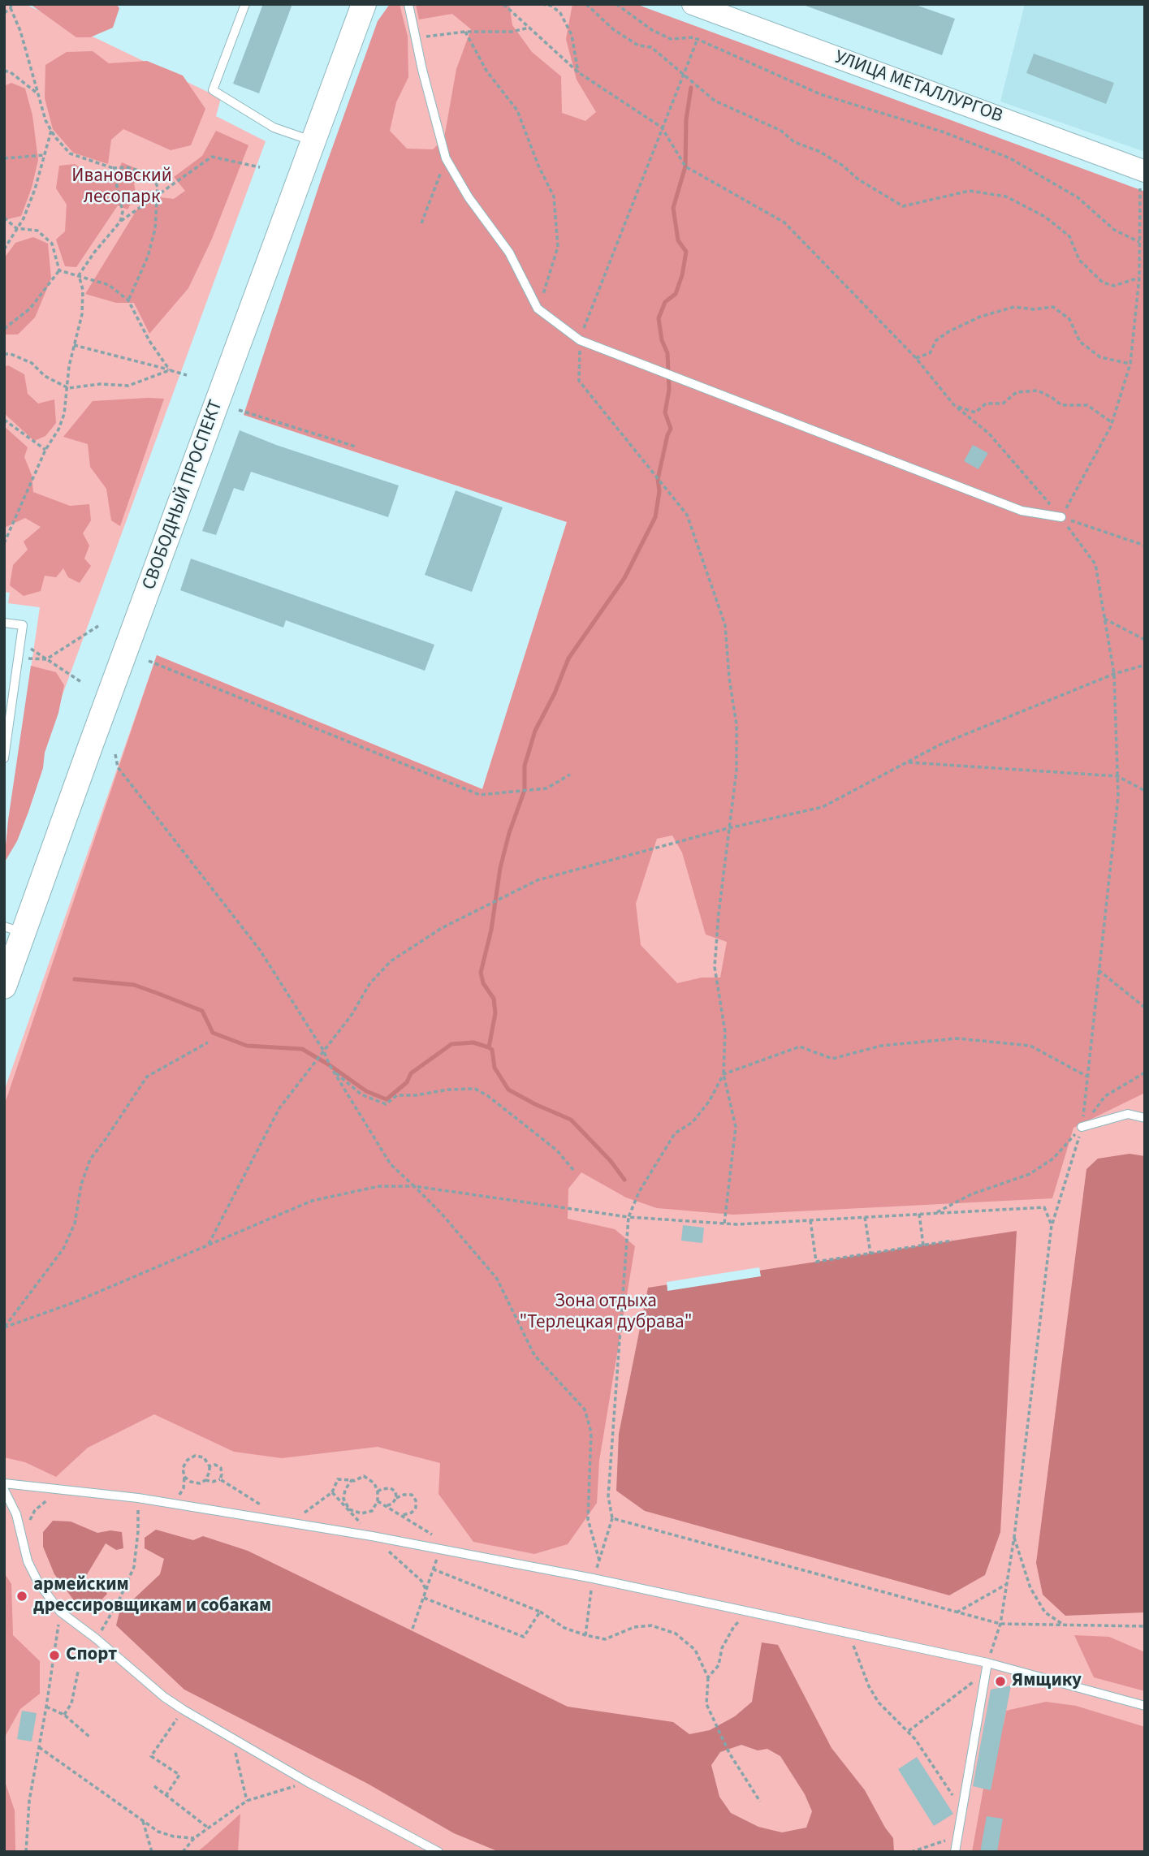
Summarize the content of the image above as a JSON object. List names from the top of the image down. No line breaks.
{"streets":{"main road":["СВОБОДНЫЙ ПРОСПЕКТ"],"street":["УЛИЦА МЕТАЛЛУРГОВ"]},"parks":["Ивановский лесопарк","Зона отдыха \"Терлецкая дубрава\""],"places":["армейским дрессировщикам и собакам","Спорт","Ямщику"]}
